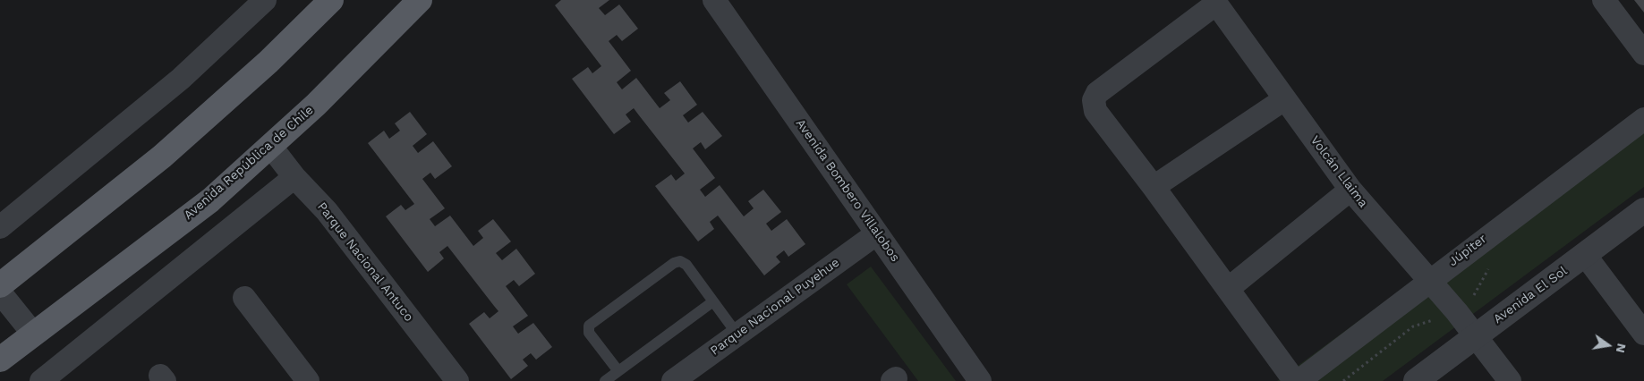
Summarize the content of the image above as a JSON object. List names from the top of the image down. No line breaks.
{"streets":{"main road":["Avenida República de Chile"],"street":["Volcán Llaima","Avenida Bombero Villalobos","Júpiter","Parque Nacional Antuco","Avenida El Sol","Parque Nacional Puyehue"]},"crossings":[["Avenida República de Chile","Parque Nacional Antuco"],["Volcán Llaima","Júpiter"],["Volcán Llaima","Avenida El Sol"],["Avenida Bombero Villalobos","Parque Nacional Puyehue"]],"north":"right"}
